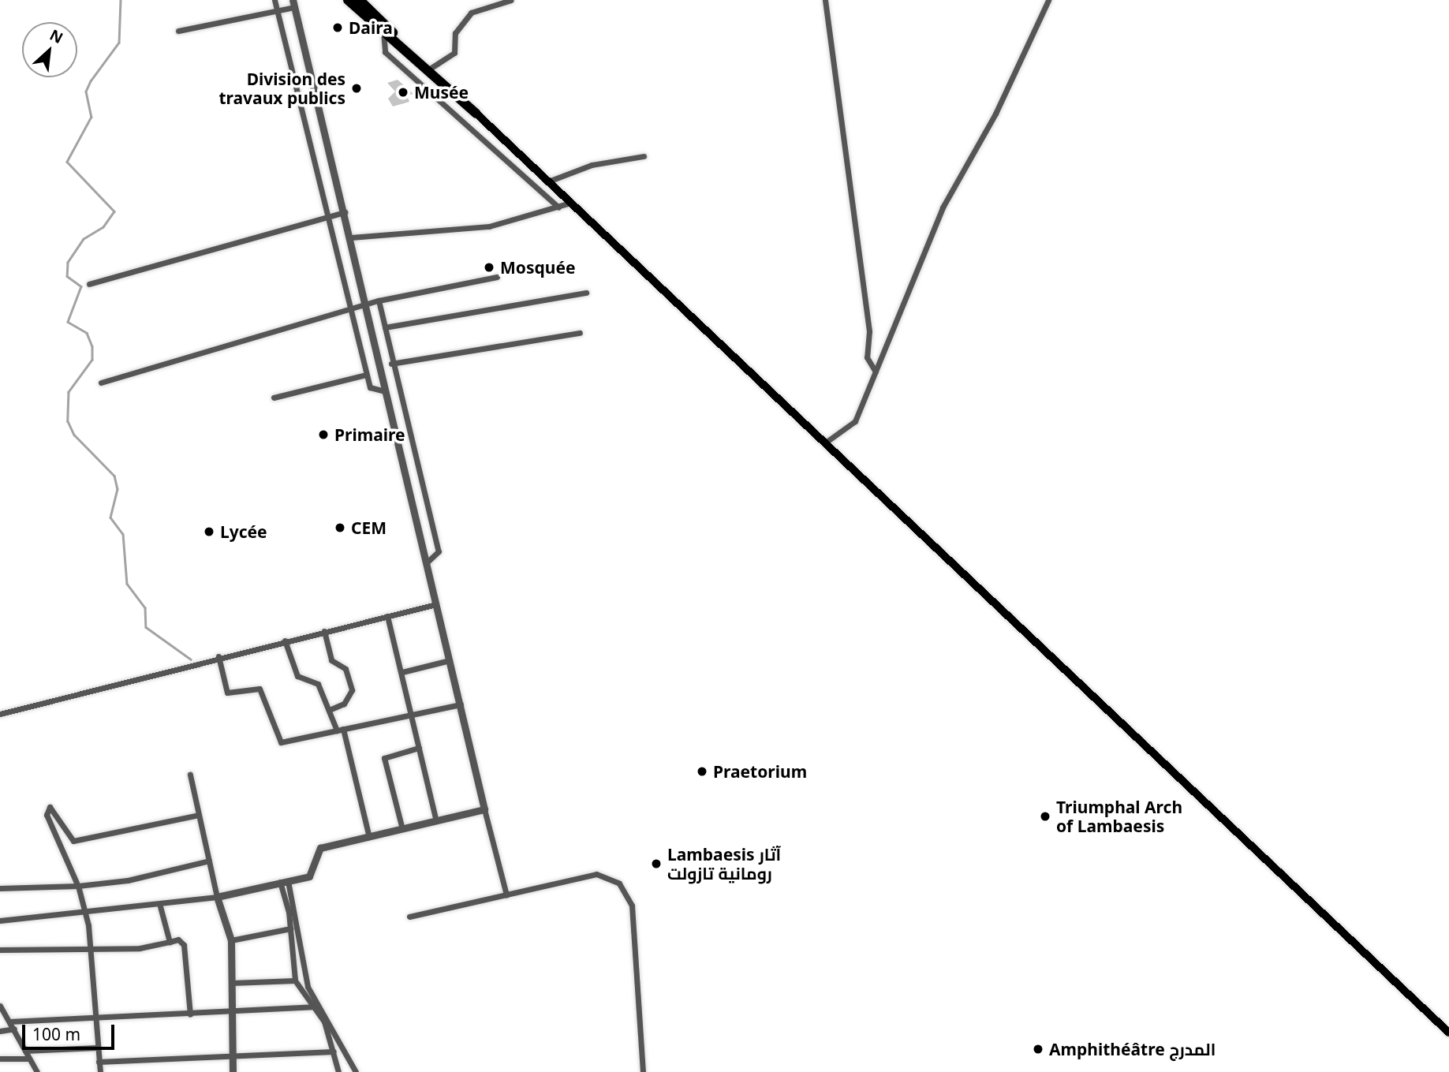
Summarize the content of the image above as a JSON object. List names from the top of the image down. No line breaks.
{"places":["Daira","Division des travaux publics","Musée","Mosquée","Primaire","CEM","Lycée","Praetorium","Triumphal Arch of Lambaesis","Lambaesis آثار رومانية تازولت","Amphithéâtre المدرج"],"scale_bar":"100 m","north":"top right"}
